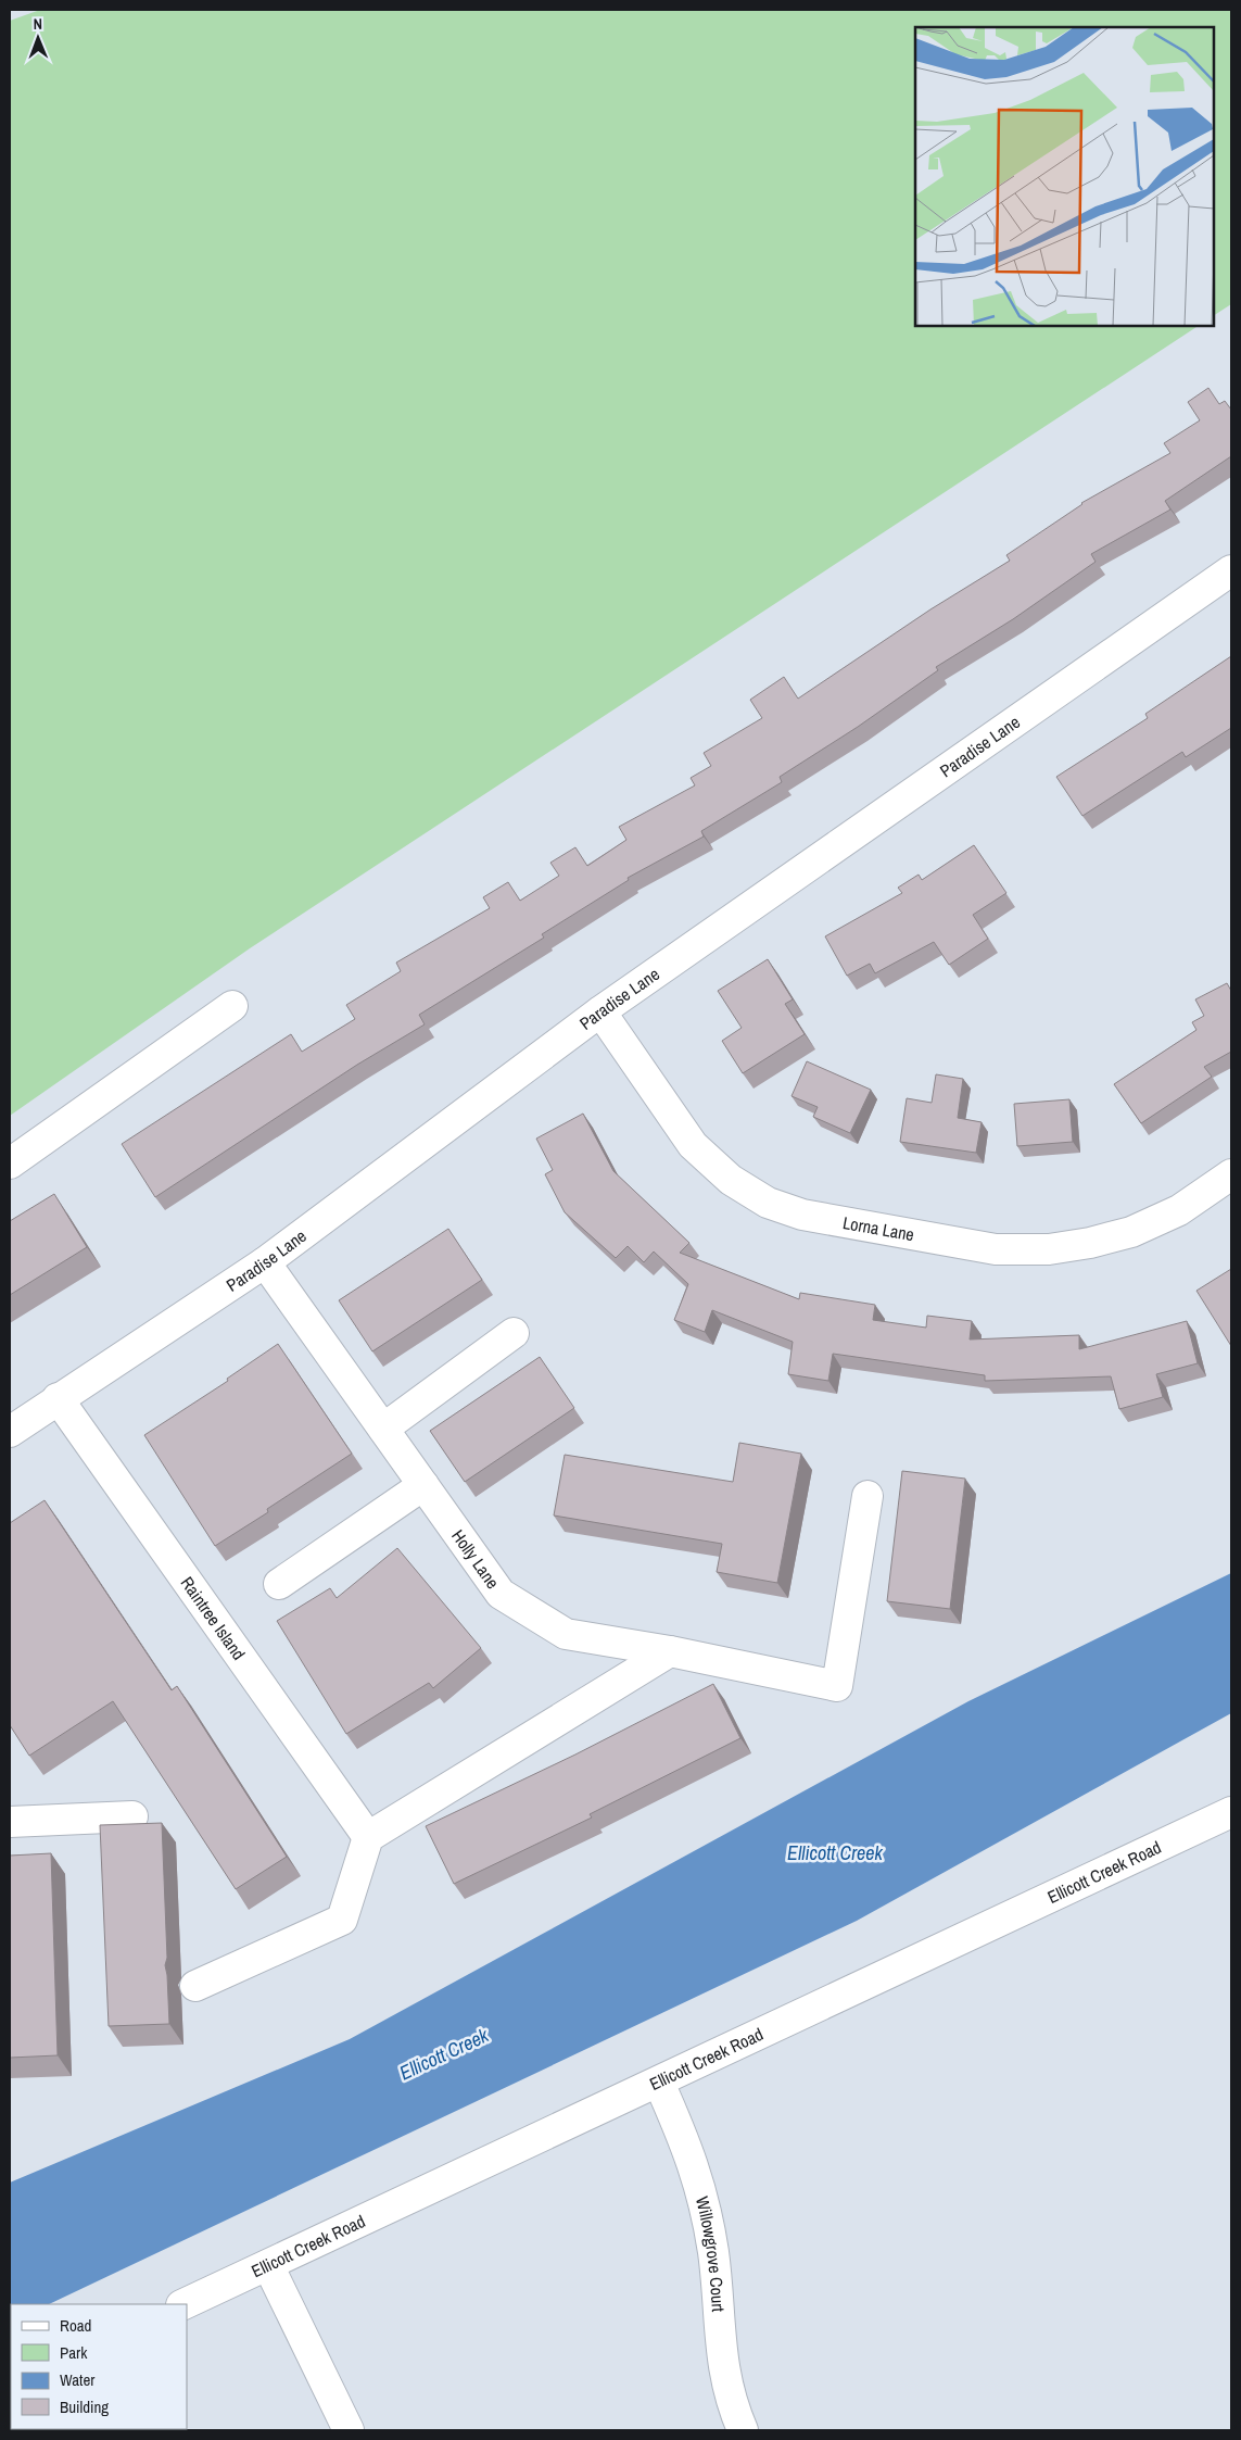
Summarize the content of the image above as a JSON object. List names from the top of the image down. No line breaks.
{"streets":{"street":["Paradise Lane","Lorna Lane","Holly Lane","Raintree Island","Ellicott Creek Road","Willowgrove Court"]},"crossings":[["Paradise Lane","Lorna Lane"],["Paradise Lane","Holly Lane"],["Paradise Lane","Raintree Island"],["Ellicott Creek Road","Willowgrove Court"]],"water":["Ellicott Creek"],"legend":["Road","Park","Water","Building"],"north":"top"}
